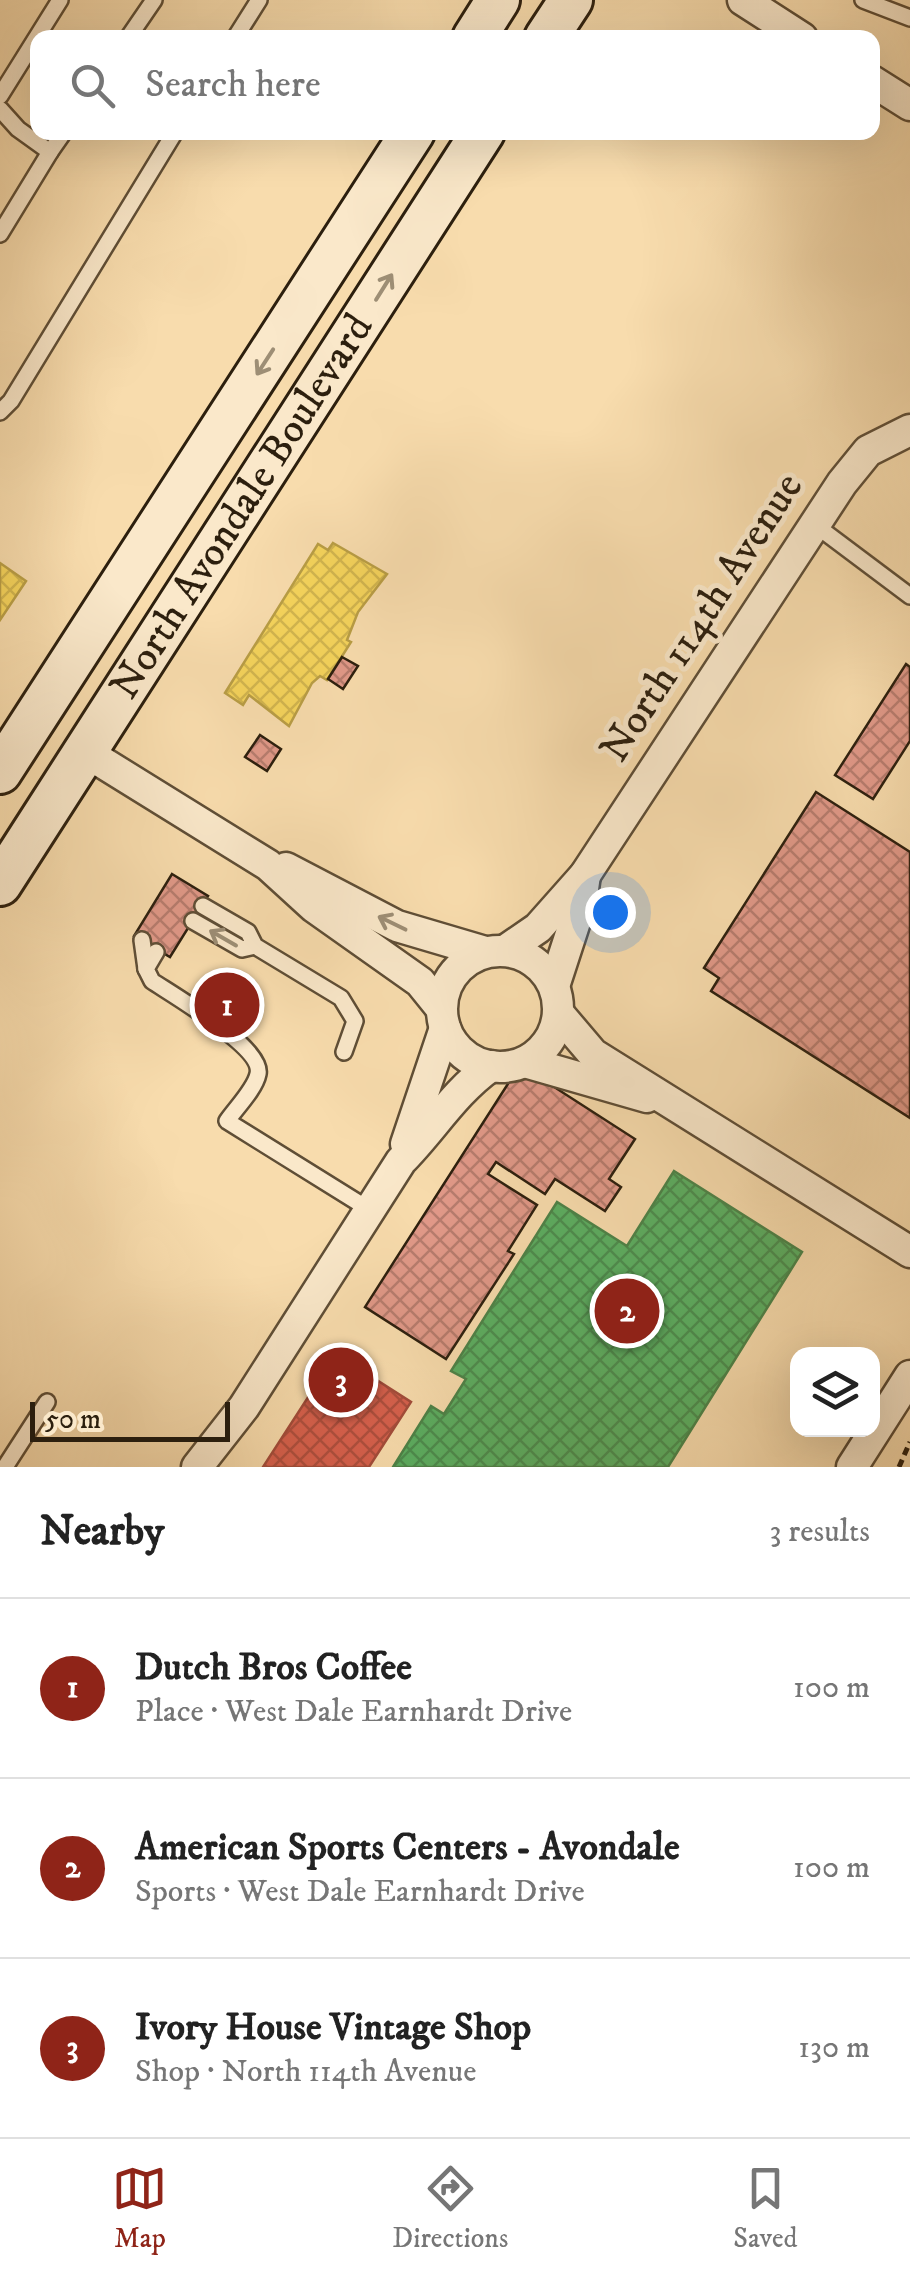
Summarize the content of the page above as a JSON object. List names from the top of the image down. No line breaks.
{"streets":{"main road":["North Avondale Boulevard"],"street":["North 114th Avenue"]},"scale_bar":"50 m","page":{"search":"Search here","pins":["1","2","3"],"scale":"50 m","heading":["Nearby","3 results"],"list":[{"mark":"1","name":"Dutch Bros Coffee","note":"Place · West Dale Earnhardt Drive","value":"100 m"},{"mark":"2","name":"American Sports Centers - Avondale","note":"Sports · West Dale Earnhardt Drive","value":"100 m"},{"mark":"3","name":"Ivory House Vintage Shop","note":"Shop · North 114th Avenue","value":"130 m"}],"nav":["Map","Directions","Saved"]}}
